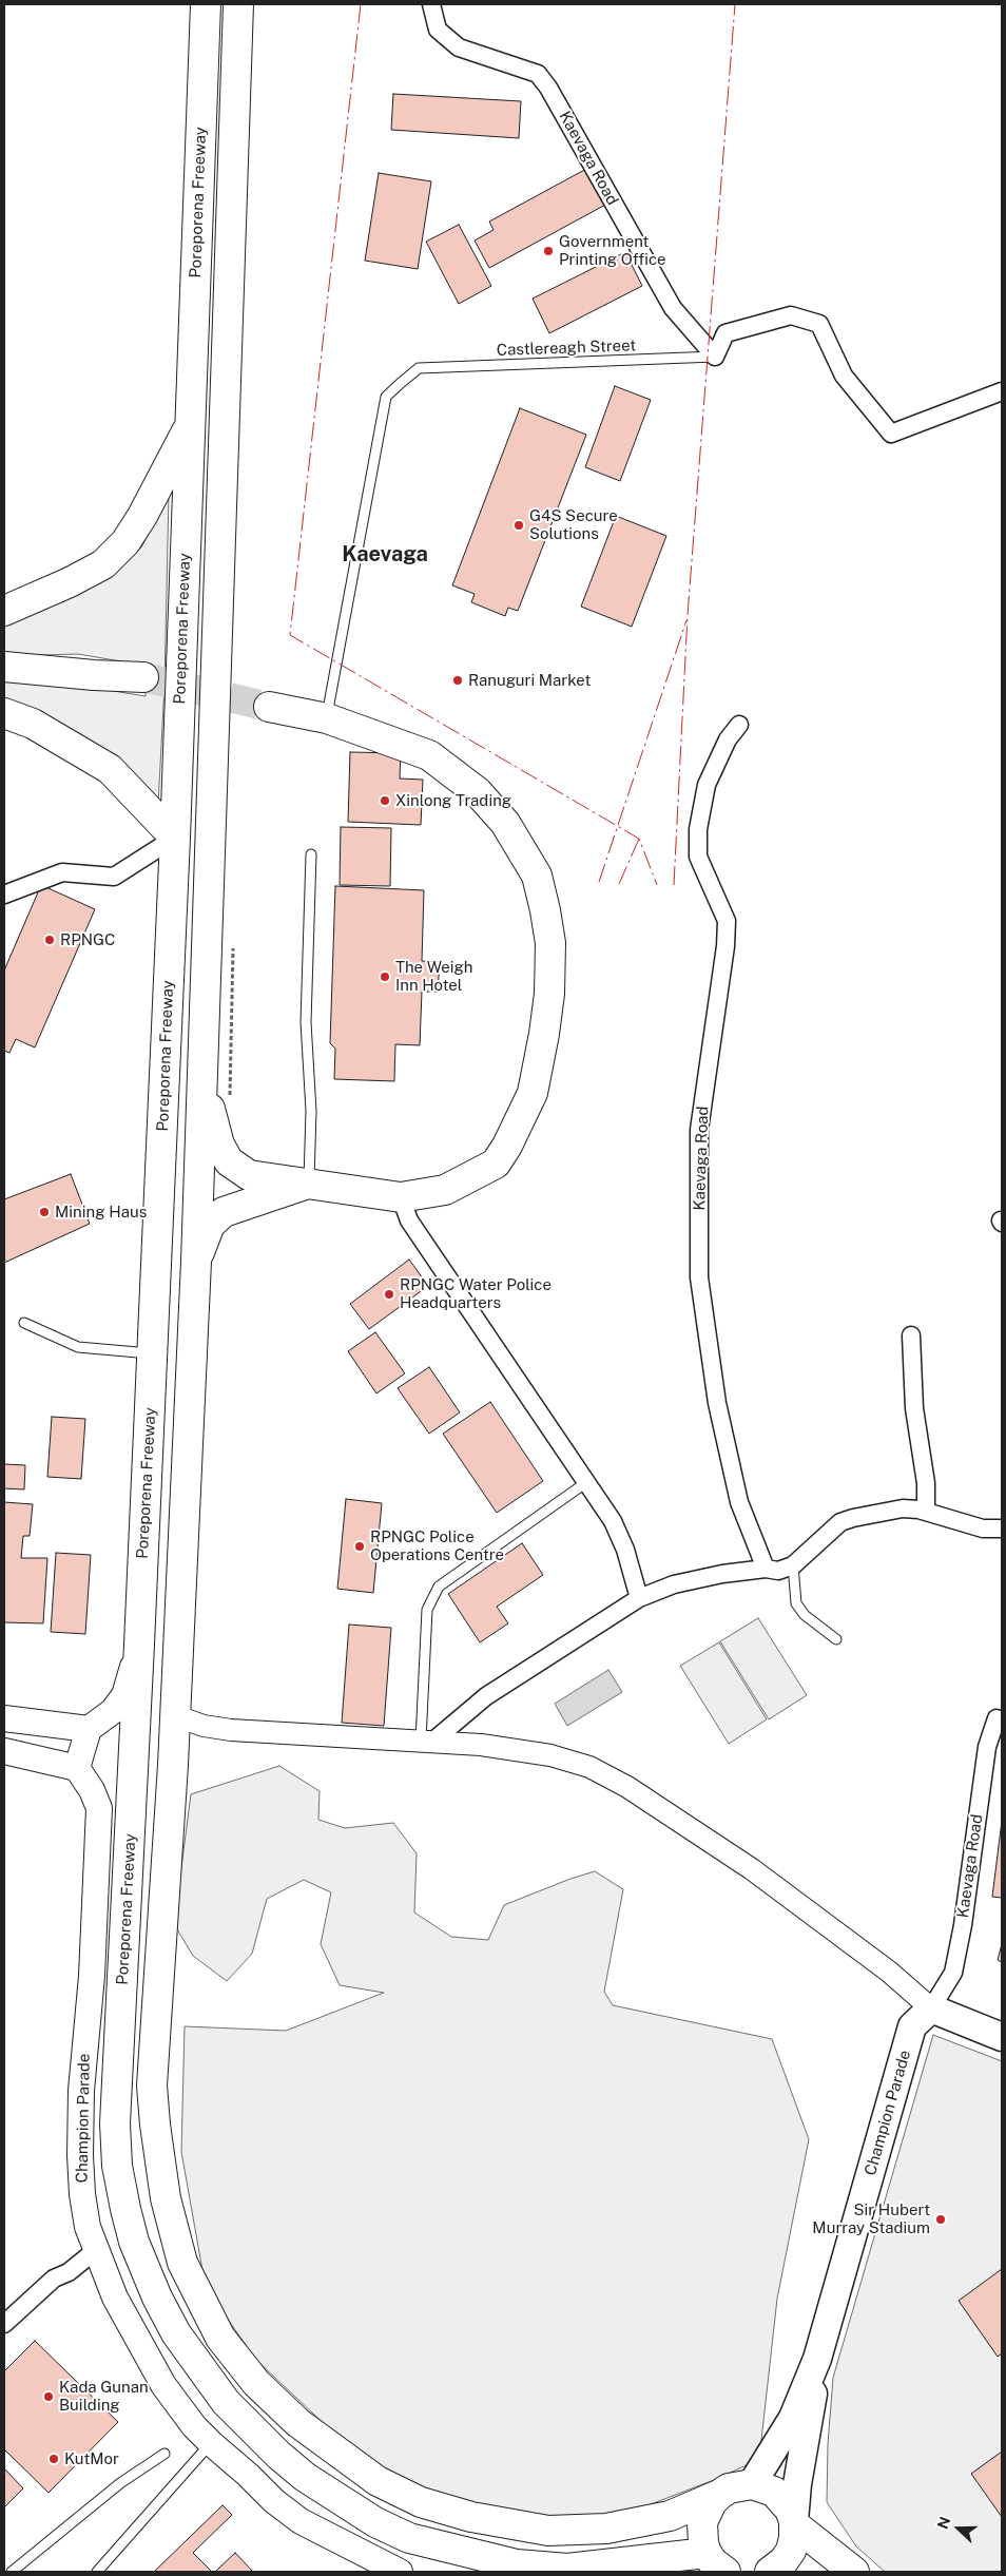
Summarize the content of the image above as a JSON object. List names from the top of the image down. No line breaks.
{"streets":{"highway":["Poreporena Freeway"],"main road":["Champion Parade"],"street":["Kaevaga Road"],"lane":["Castlereagh Street"]},"crossings":[["Kaevaga Road","Castlereagh Street"],["Kaevaga Road","Champion Parade"]],"districts":["Kaevaga"],"places":["Government Printing Office","G4S Secure Solutions","Ranuguri Market","Xinlong Trading","RPNGC","The Weigh Inn Hotel","Mining Haus","RPNGC Water Police Headquarters","RPNGC Police Operations Centre","Sir Hubert Murray Stadium","Kada Gunan Building","KutMor"],"north":"left"}
